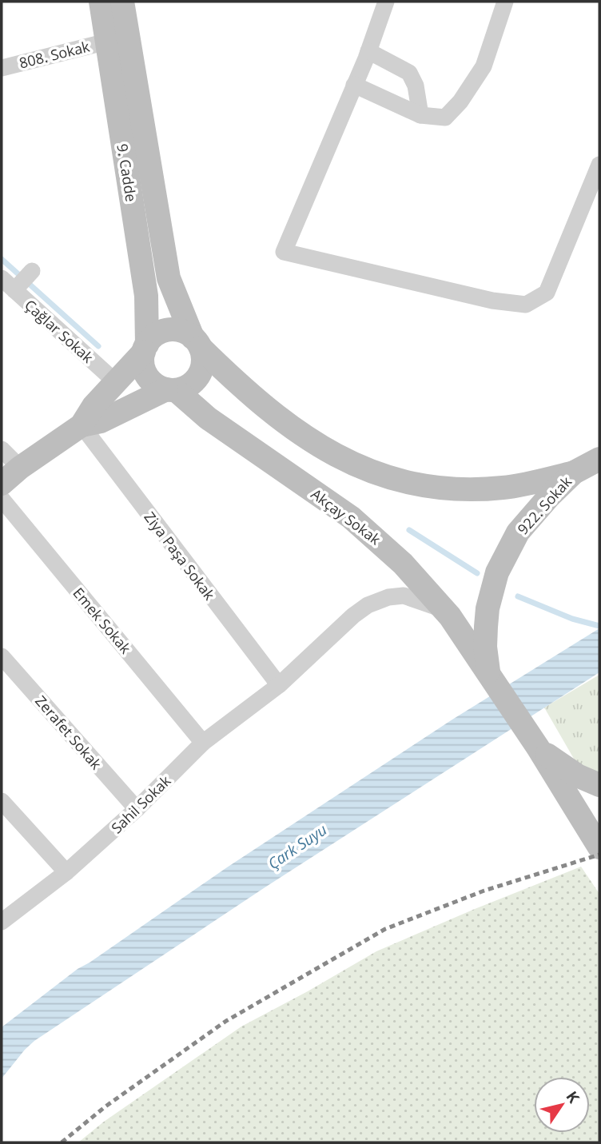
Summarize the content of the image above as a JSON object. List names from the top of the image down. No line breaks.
{"streets":{"main road":["9. Cadde","922. Sokak","Akçay Sokak"],"street":["808. Sokak","Çağlar Sokak","Ziya Paşa Sokak","Emek Sokak","Zerafet Sokak","Sahil Sokak"]},"crossings":[["808. Sokak","9. Cadde"],["9. Cadde","Akçay Sokak"],["922. Sokak","Akçay Sokak"],["Akçay Sokak","Sahil Sokak"],["Ziya Paşa Sokak","Sahil Sokak"],["Emek Sokak","Sahil Sokak"],["Zerafet Sokak","Sahil Sokak"]],"water":["Çark Suyu"],"north":"top right"}
